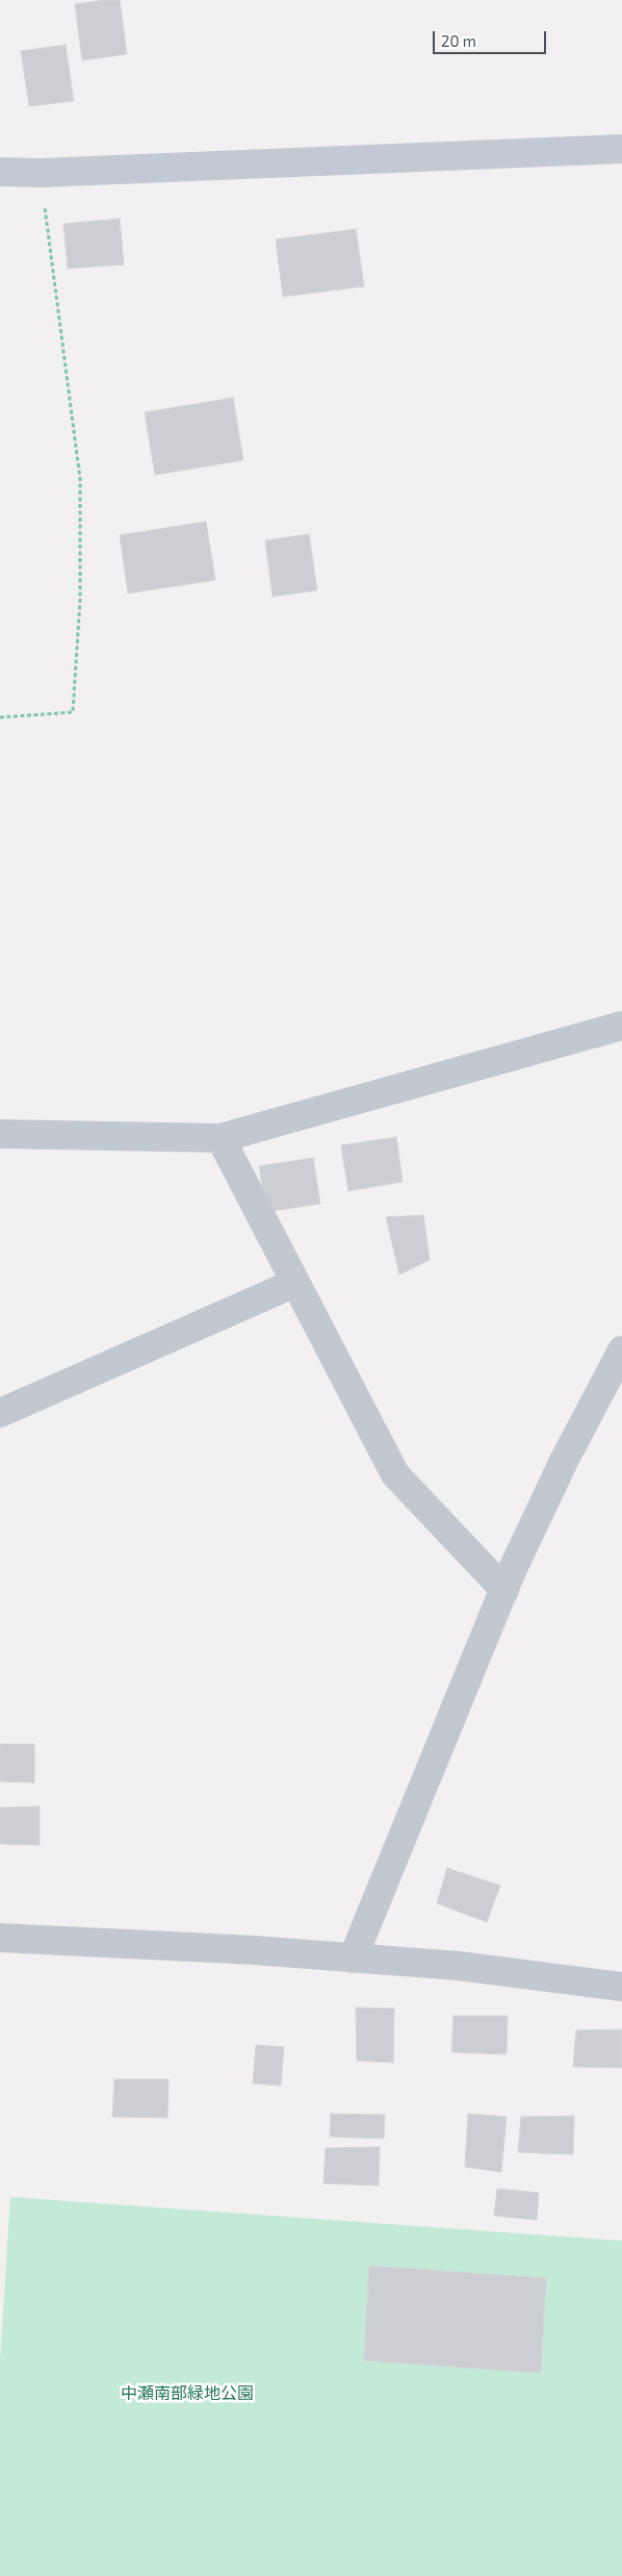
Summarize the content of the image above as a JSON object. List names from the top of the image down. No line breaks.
{"parks":["中瀬南部緑地公園"],"scale_bar":"20 m"}
